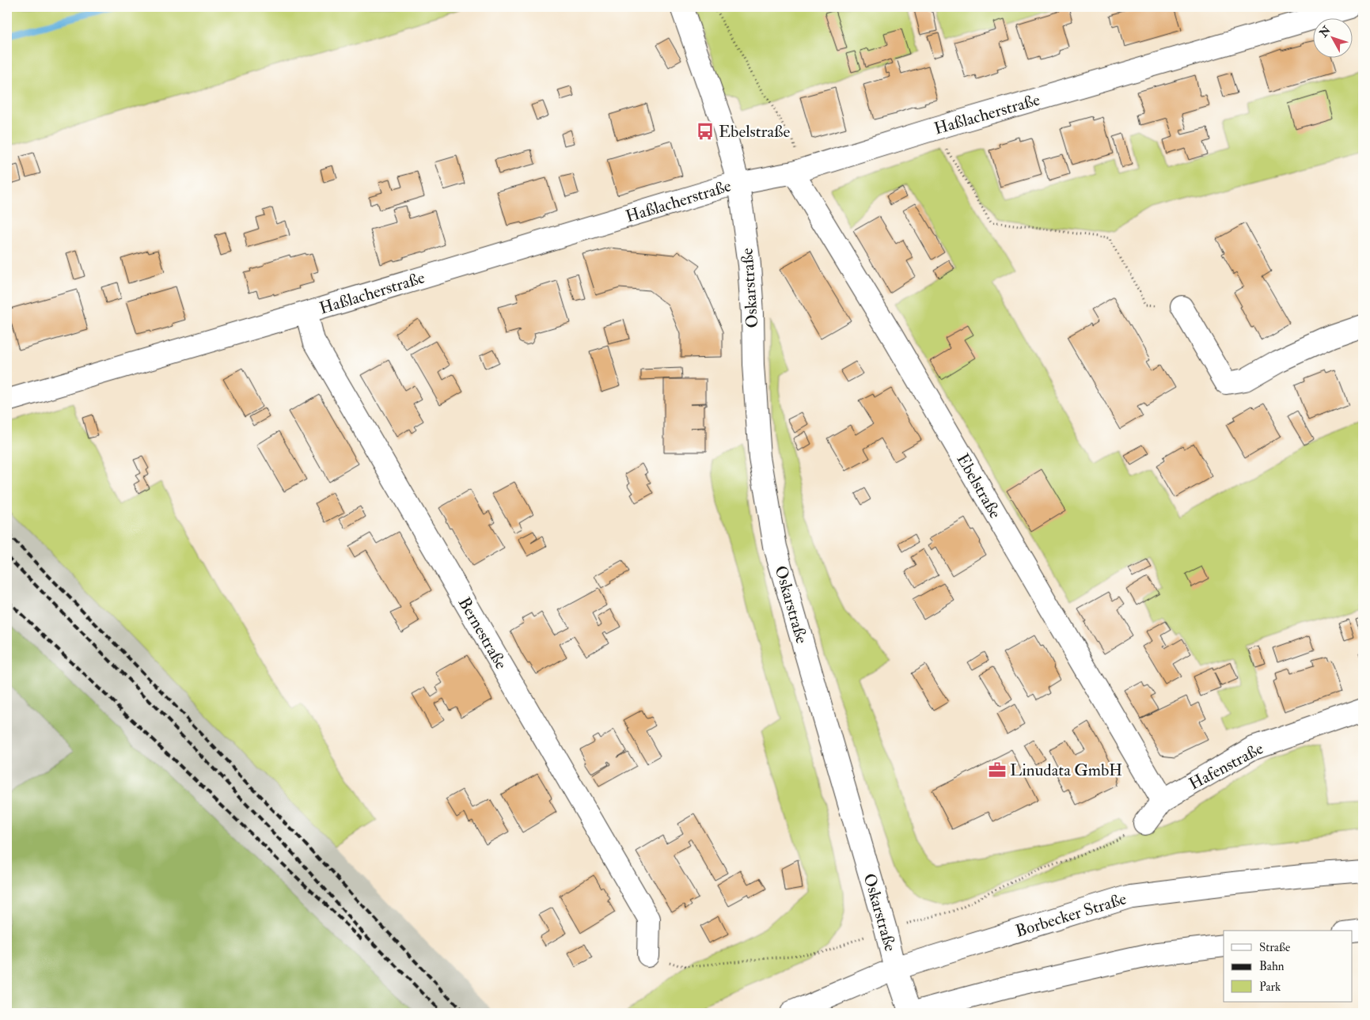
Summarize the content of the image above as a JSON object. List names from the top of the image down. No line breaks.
{"streets":{"street":["Haßlacherstraße","Oskarstraße","Ebelstraße","Bernestraße","Hafenstraße","Borbecker Straße"]},"crossings":[["Haßlacherstraße","Oskarstraße"],["Haßlacherstraße","Ebelstraße"],["Haßlacherstraße","Bernestraße"],["Oskarstraße","Borbecker Straße"],["Ebelstraße","Hafenstraße"]],"places":{"bus stop":["Ebelstraße"],"office":["Linudata GmbH"]},"legend":["Straße","Bahn","Park"],"north":"top left"}
